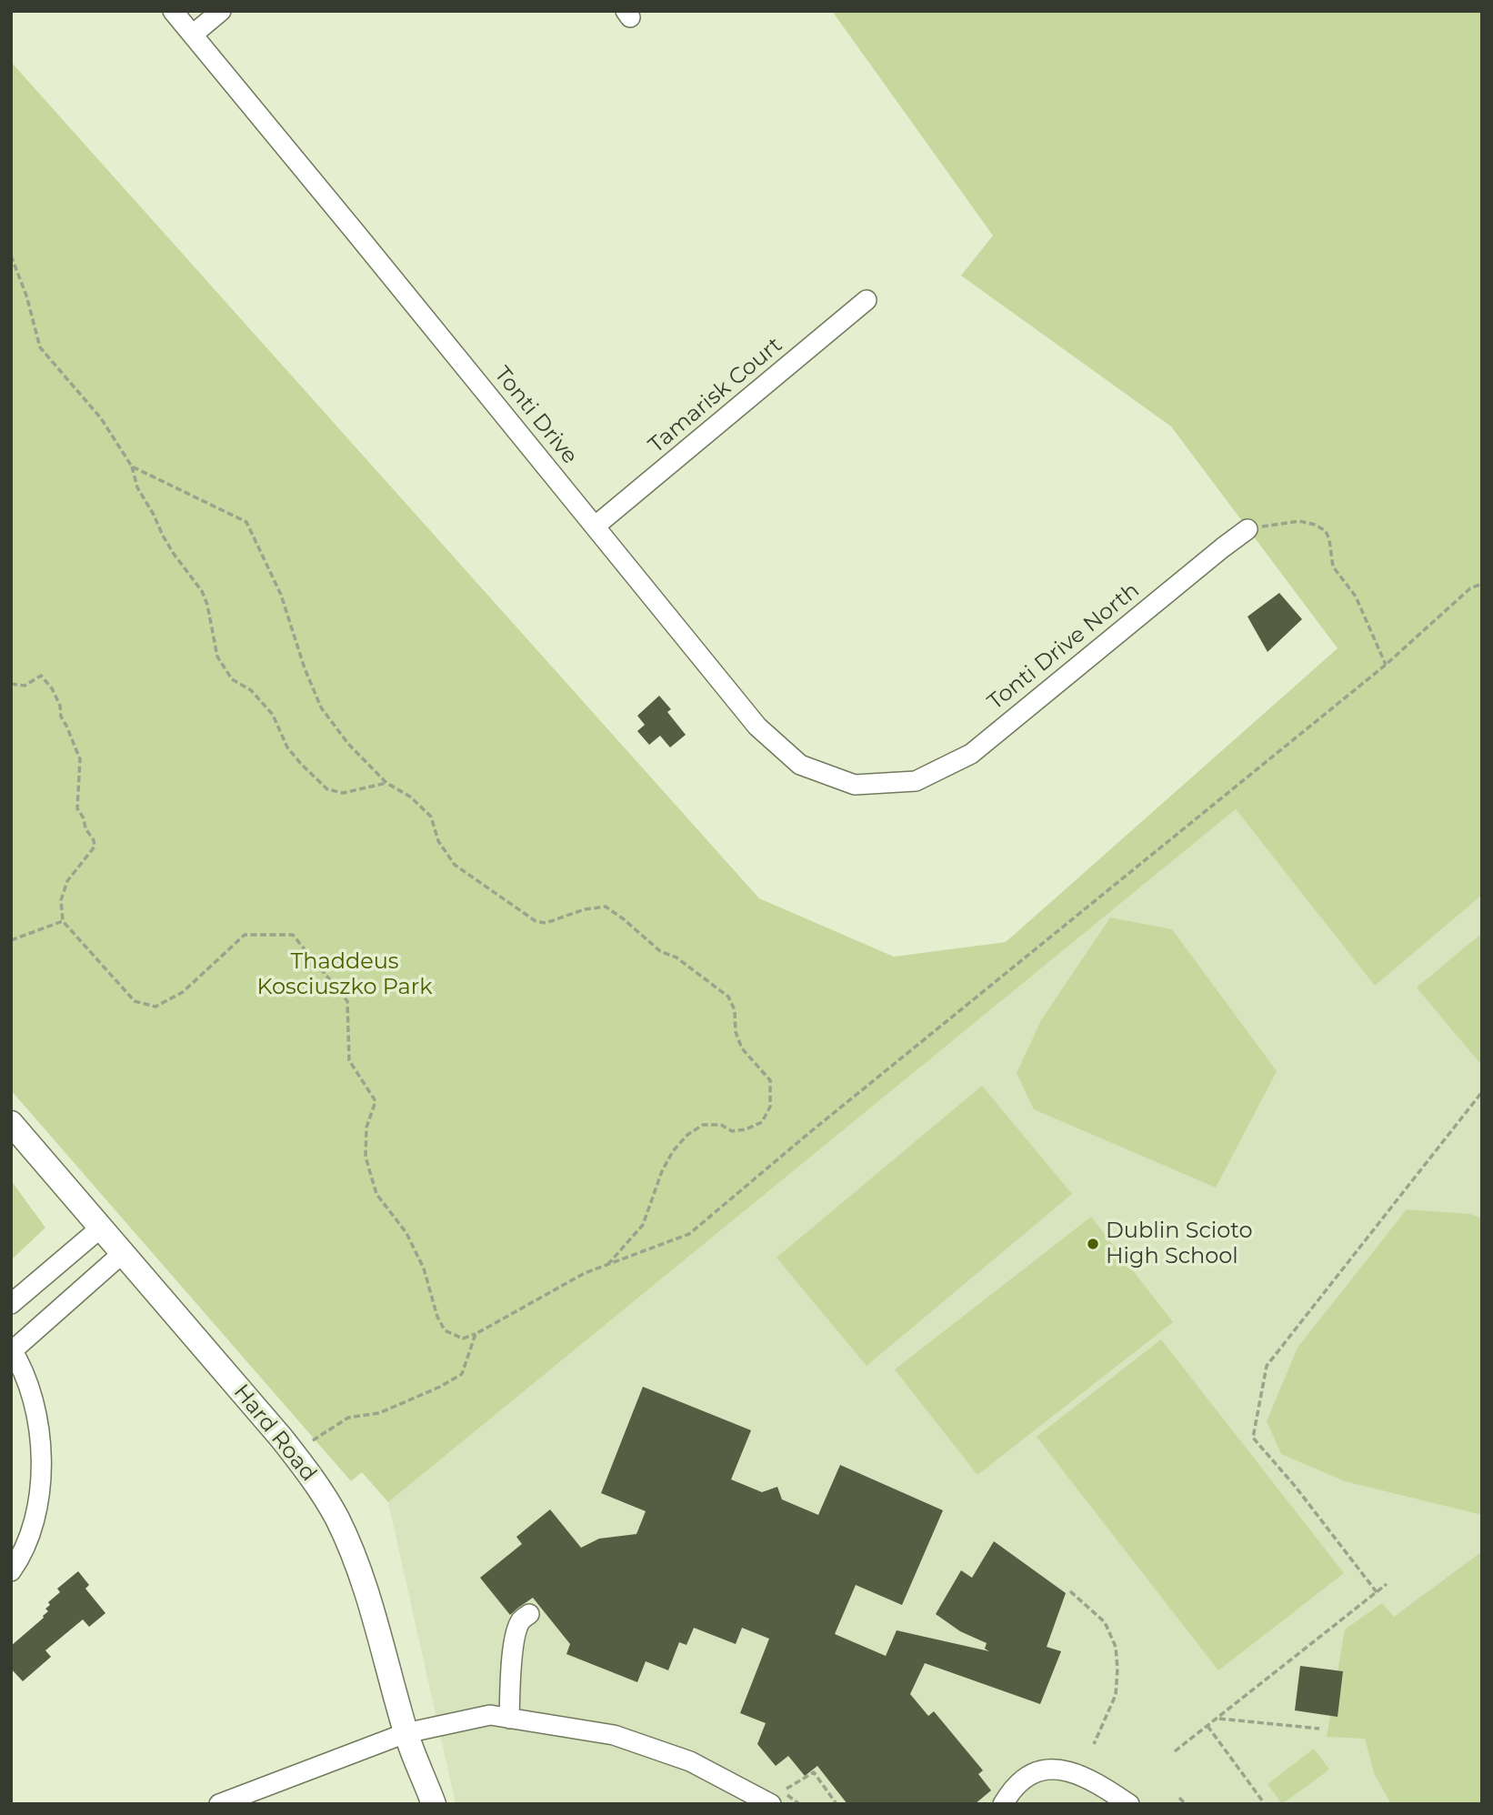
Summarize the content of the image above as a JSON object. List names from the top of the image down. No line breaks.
{"streets":{"main road":["Hard Road"],"street":["Tamarisk Court","Tonti Drive","Tonti Drive North"]},"crossings":[["Tamarisk Court","Tonti Drive"],["Tonti Drive","Tonti Drive North"]],"parks":["Thaddeus Kosciuszko Park"],"places":["Dublin Scioto High School"]}
